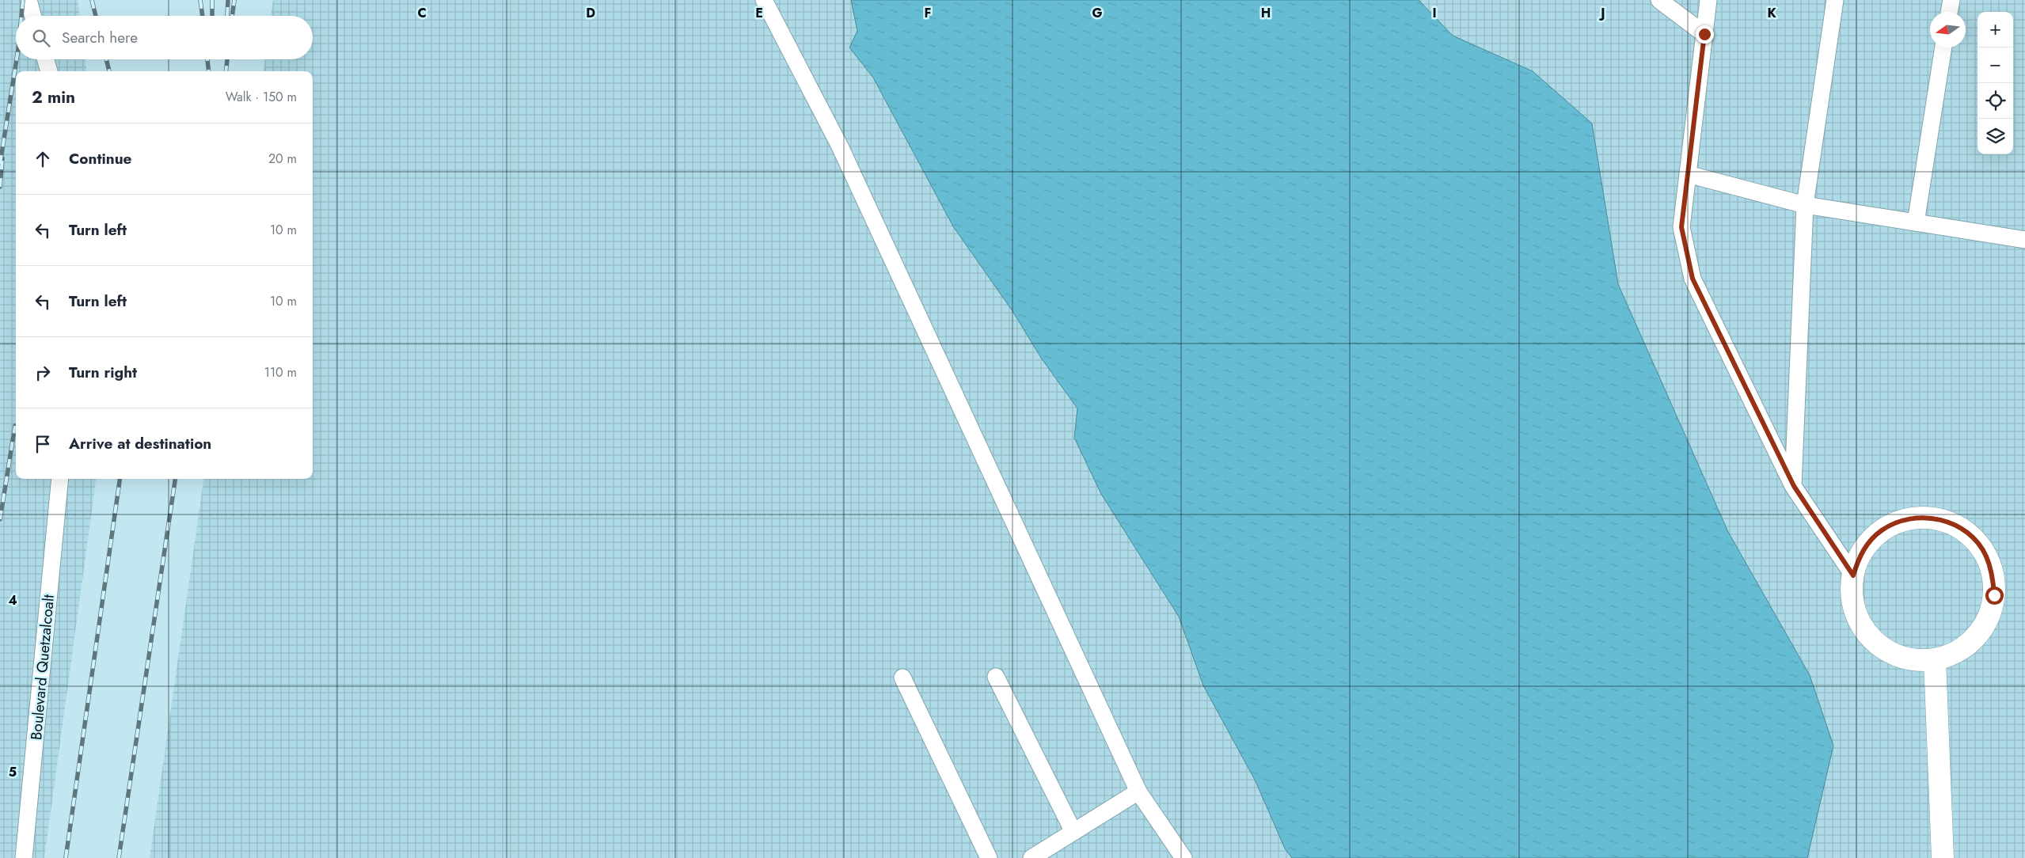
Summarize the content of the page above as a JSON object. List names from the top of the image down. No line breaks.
{"streets":{"lane":["Boulevard Quetzalcoalt"]},"north":"left","page":{"map_buttons":["+","−"],"search":"Search here","heading":["2 min","Walk · 150 m"],"list":[["Continue","20 m"],["Turn left","10 m"],["Turn left","10 m"],["Turn right","110 m"],"Arrive at destination"]},"grid":{"columns":["C","D","E","F","G","H","I","J","K"],"rows":["4","5"]}}
